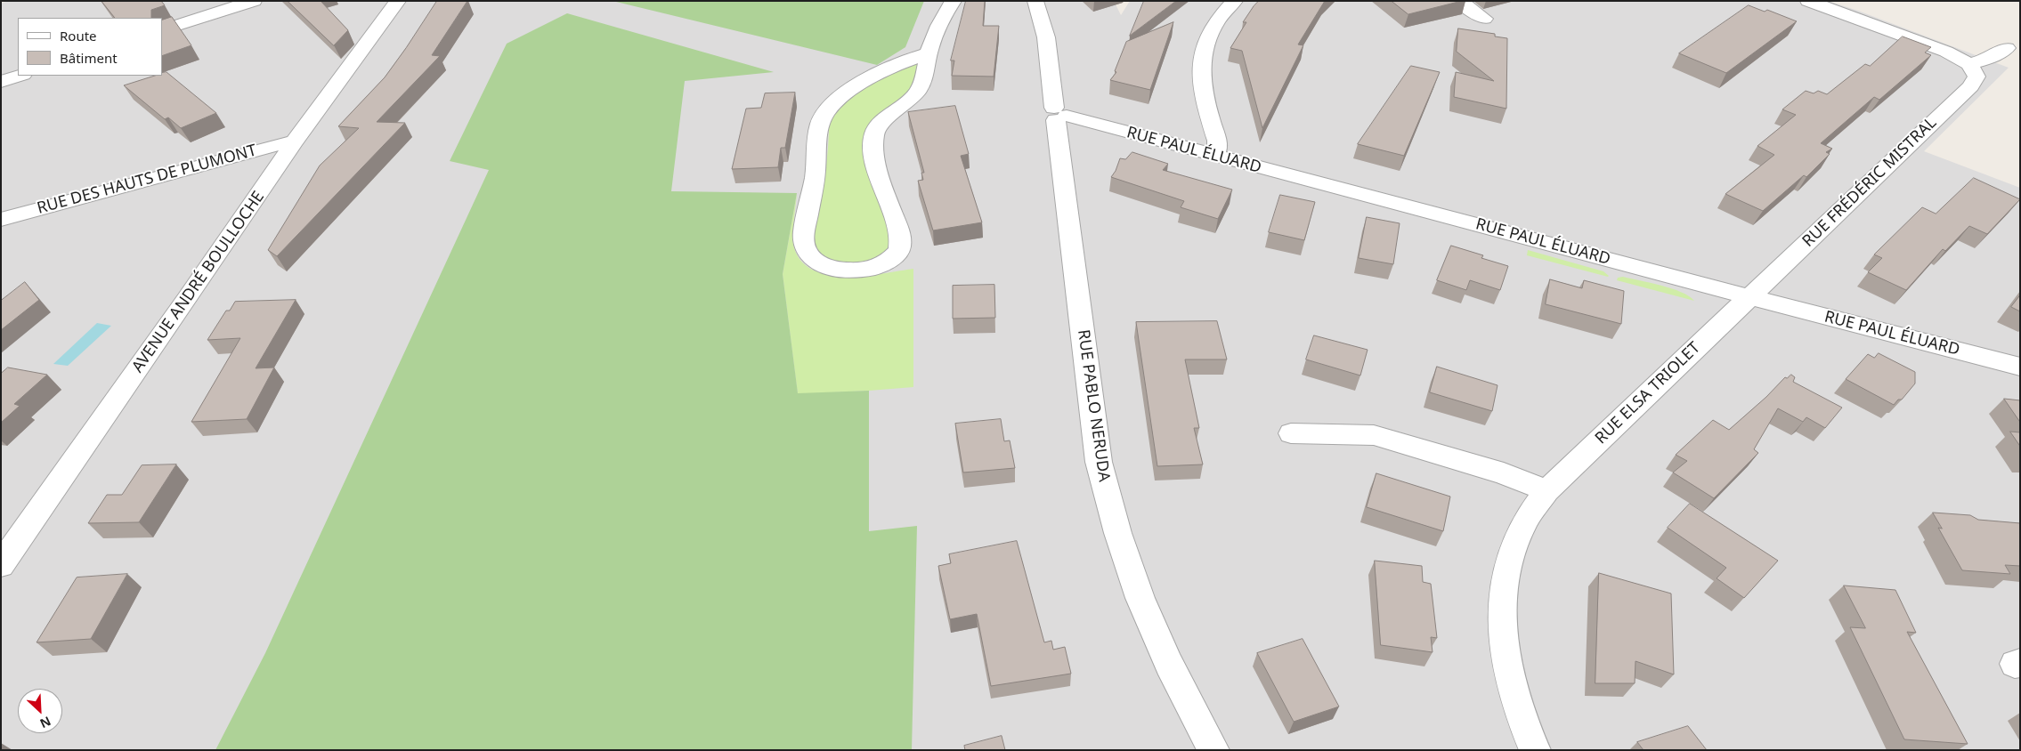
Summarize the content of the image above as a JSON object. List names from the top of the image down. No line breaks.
{"streets":{"street":["RUE PAUL ÉLUARD","RUE DES HAUTS DE PLUMONT","RUE FRÉDÉRIC MISTRAL","AVENUE ANDRÉ BOULLOCHE","RUE ELSA TRIOLET","RUE PABLO NERUDA"]},"crossings":[["RUE PAUL ÉLUARD","RUE FRÉDÉRIC MISTRAL"],["RUE PAUL ÉLUARD","RUE ELSA TRIOLET"],["RUE PAUL ÉLUARD","RUE PABLO NERUDA"],["RUE DES HAUTS DE PLUMONT","AVENUE ANDRÉ BOULLOCHE"],["RUE FRÉDÉRIC MISTRAL","RUE ELSA TRIOLET"]],"legend":["Route","Bâtiment"],"north":"bottom right"}
